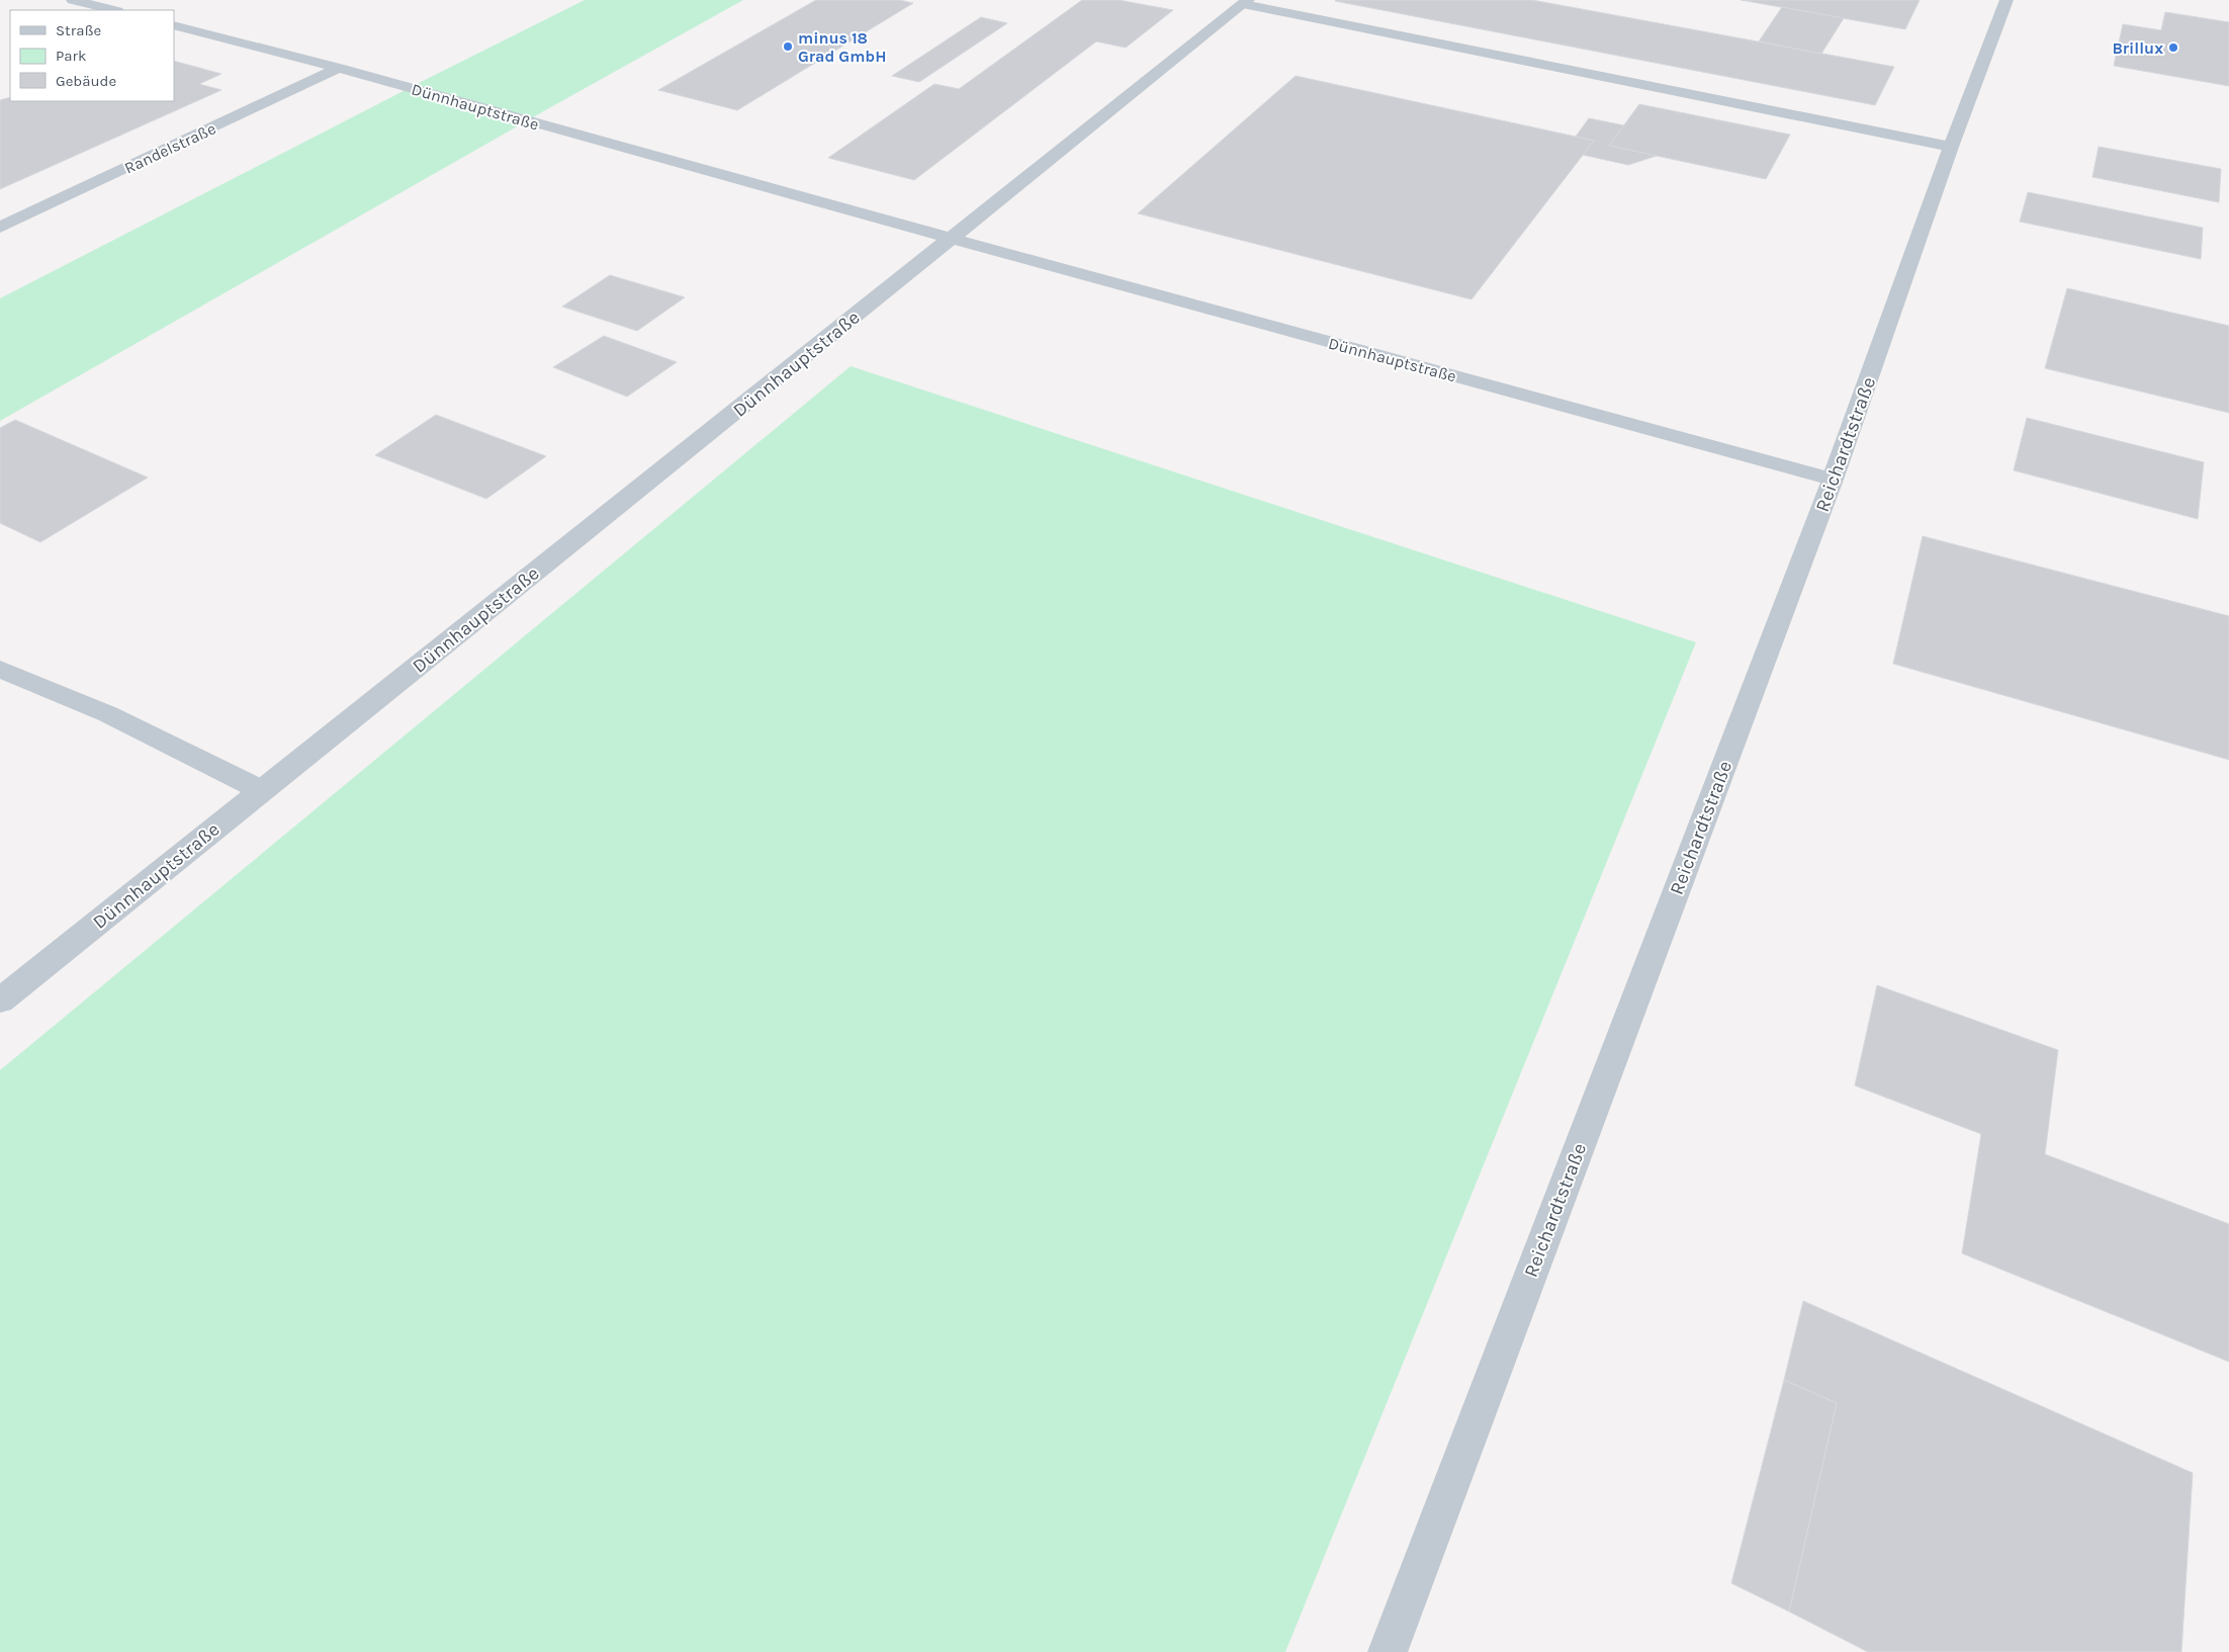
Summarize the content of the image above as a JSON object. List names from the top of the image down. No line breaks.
{"streets":{"street":["Dünnhauptstraße","Randelstraße","Reichardtstraße"]},"crossings":[["Dünnhauptstraße","Randelstraße"],["Dünnhauptstraße","Reichardtstraße"]],"places":["minus 18 Grad GmbH","Brillux"],"legend":["Straße","Park","Gebäude"]}
